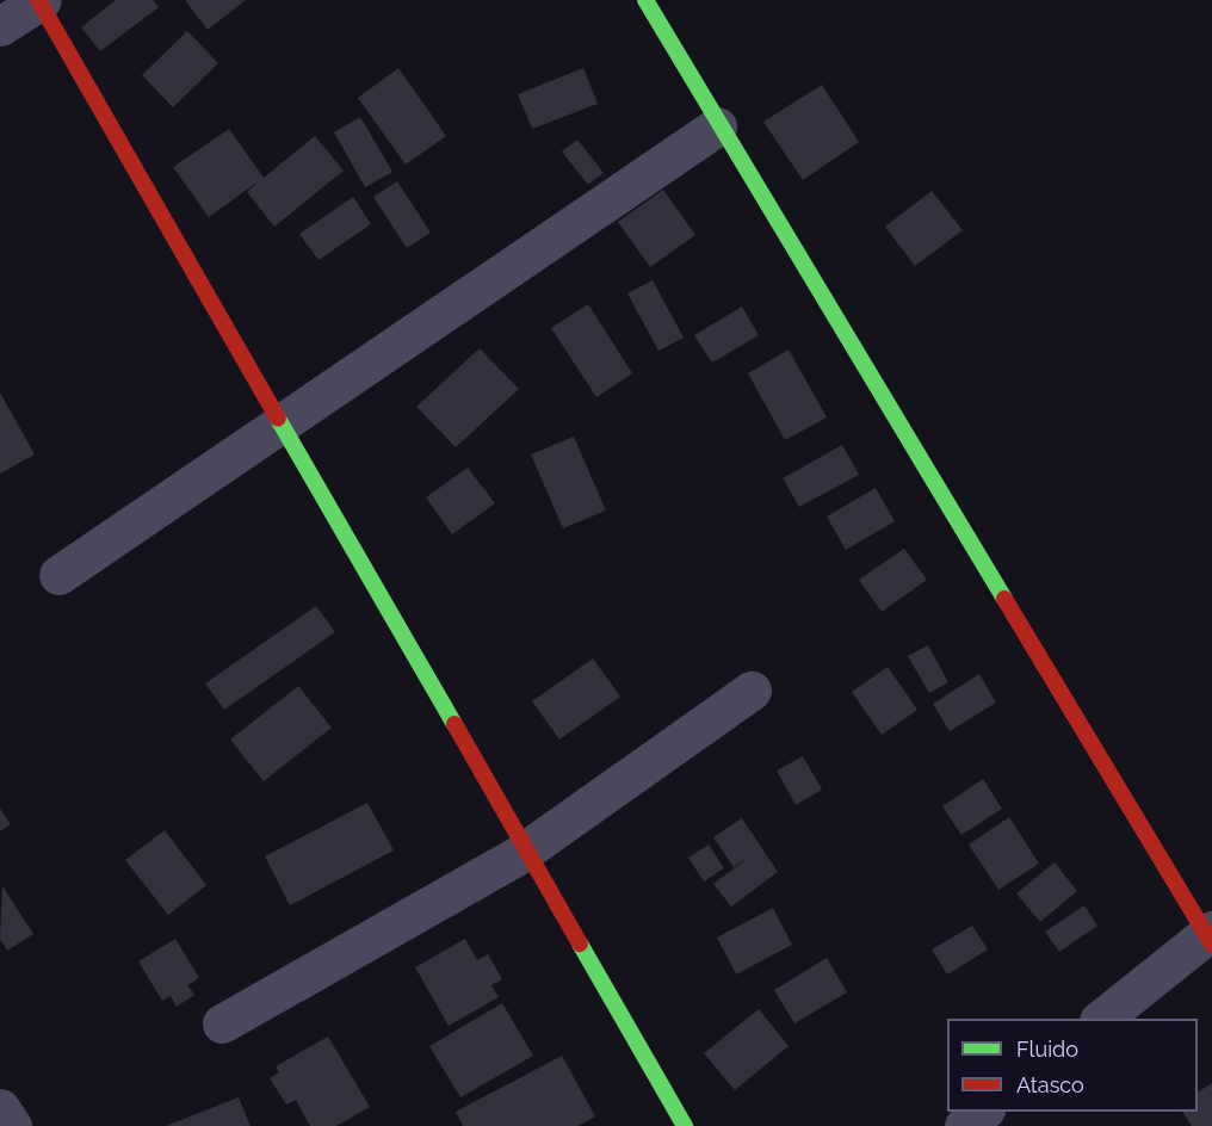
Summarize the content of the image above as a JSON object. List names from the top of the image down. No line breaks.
{"legend":["Fluido","Atasco"]}
